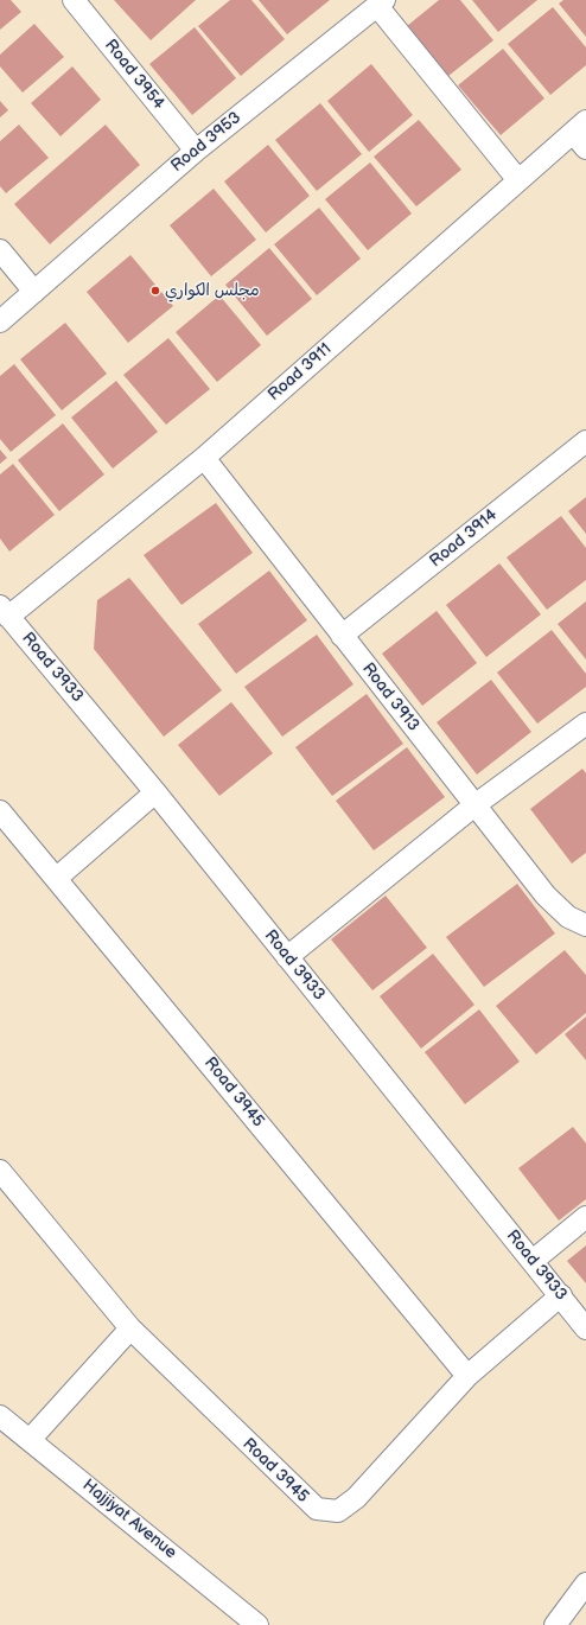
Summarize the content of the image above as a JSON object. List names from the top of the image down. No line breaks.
{"streets":{"street":["Road 3954","Road 3953","Road 3911","Road 3914","Road 3933","Road 3913","Road 3945","Hajjiyat Avenue"]},"crossings":[["Road 3954","Road 3953"],["Road 3911","Road 3933"],["Road 3911","Road 3913"],["Road 3914","Road 3913"],["Road 3933","Road 3945"]],"places":["مجلس الكواري"]}
